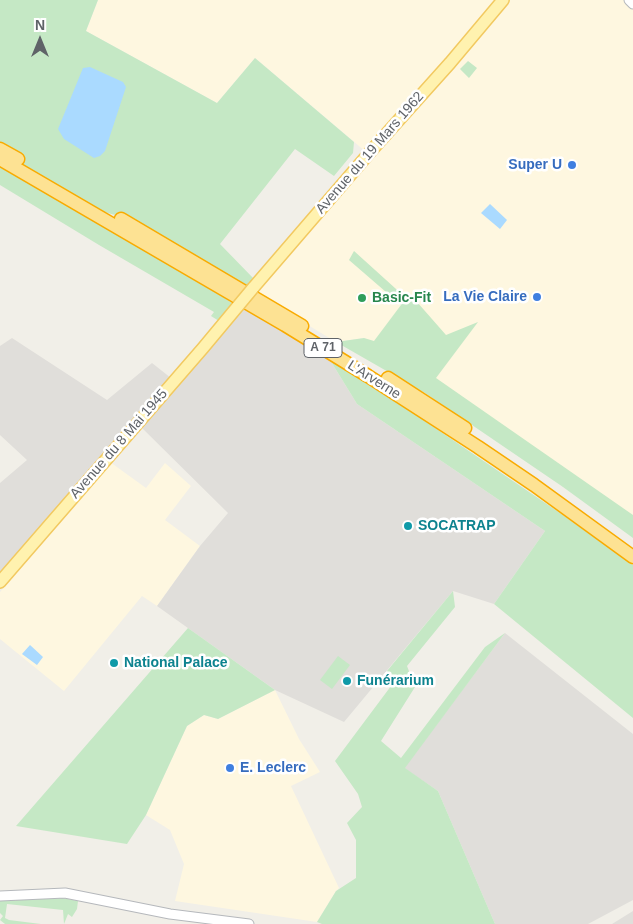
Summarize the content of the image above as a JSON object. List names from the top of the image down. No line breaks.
{"streets":{"highway":["A 71","L'Arverne"],"main road":["Avenue du 19 Mars 1962","Avenue du 8 Mai 1945"]},"crossings":[["Avenue du 19 Mars 1962","Avenue du 8 Mai 1945"]],"places":["Super U","La Vie Claire","Basic-Fit","SOCATRAP","National Palace","Funérarium","E. Leclerc"],"north":"top"}
